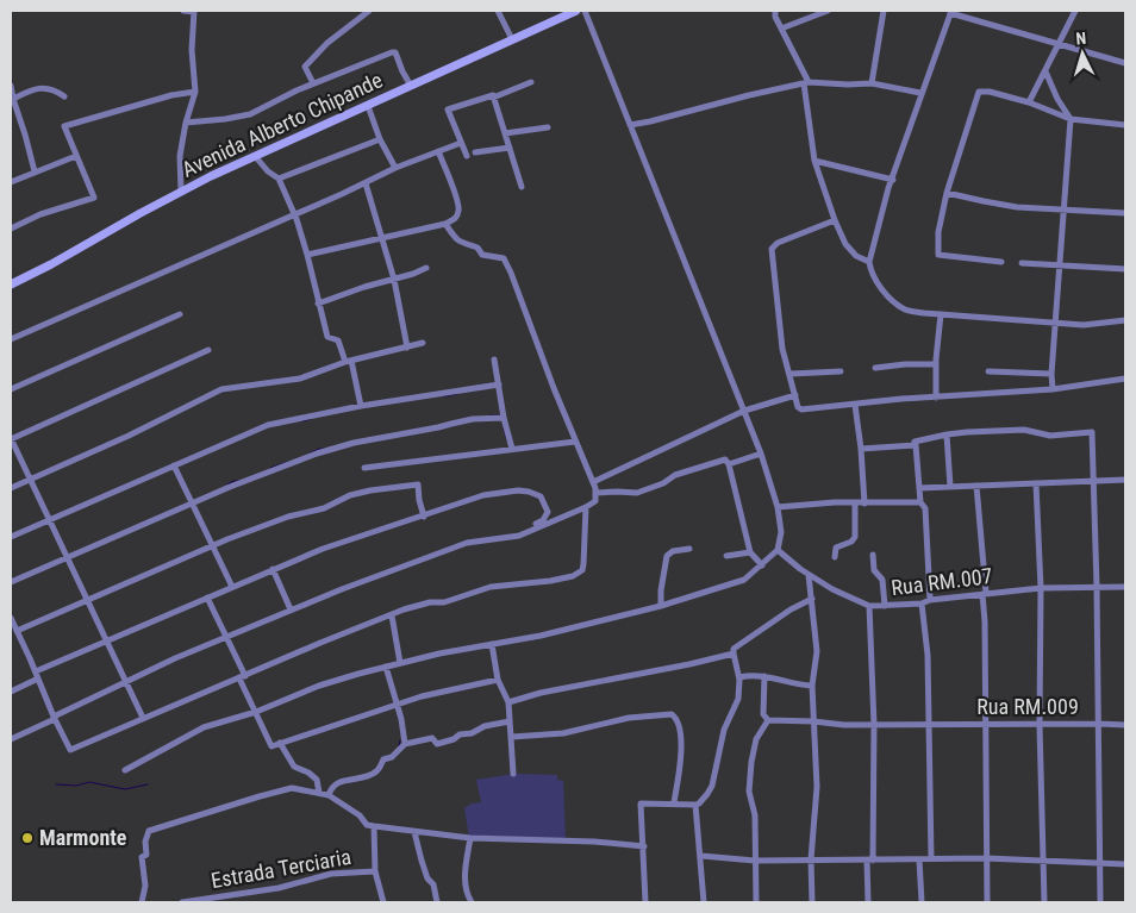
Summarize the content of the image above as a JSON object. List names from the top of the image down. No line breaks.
{"streets":{"main road":["Avenida Alberto Chipande"],"street":["Rua RM.007","Rua RM.009","Estrada Terciaria"]},"places":["Marmonte"],"north":"top"}
